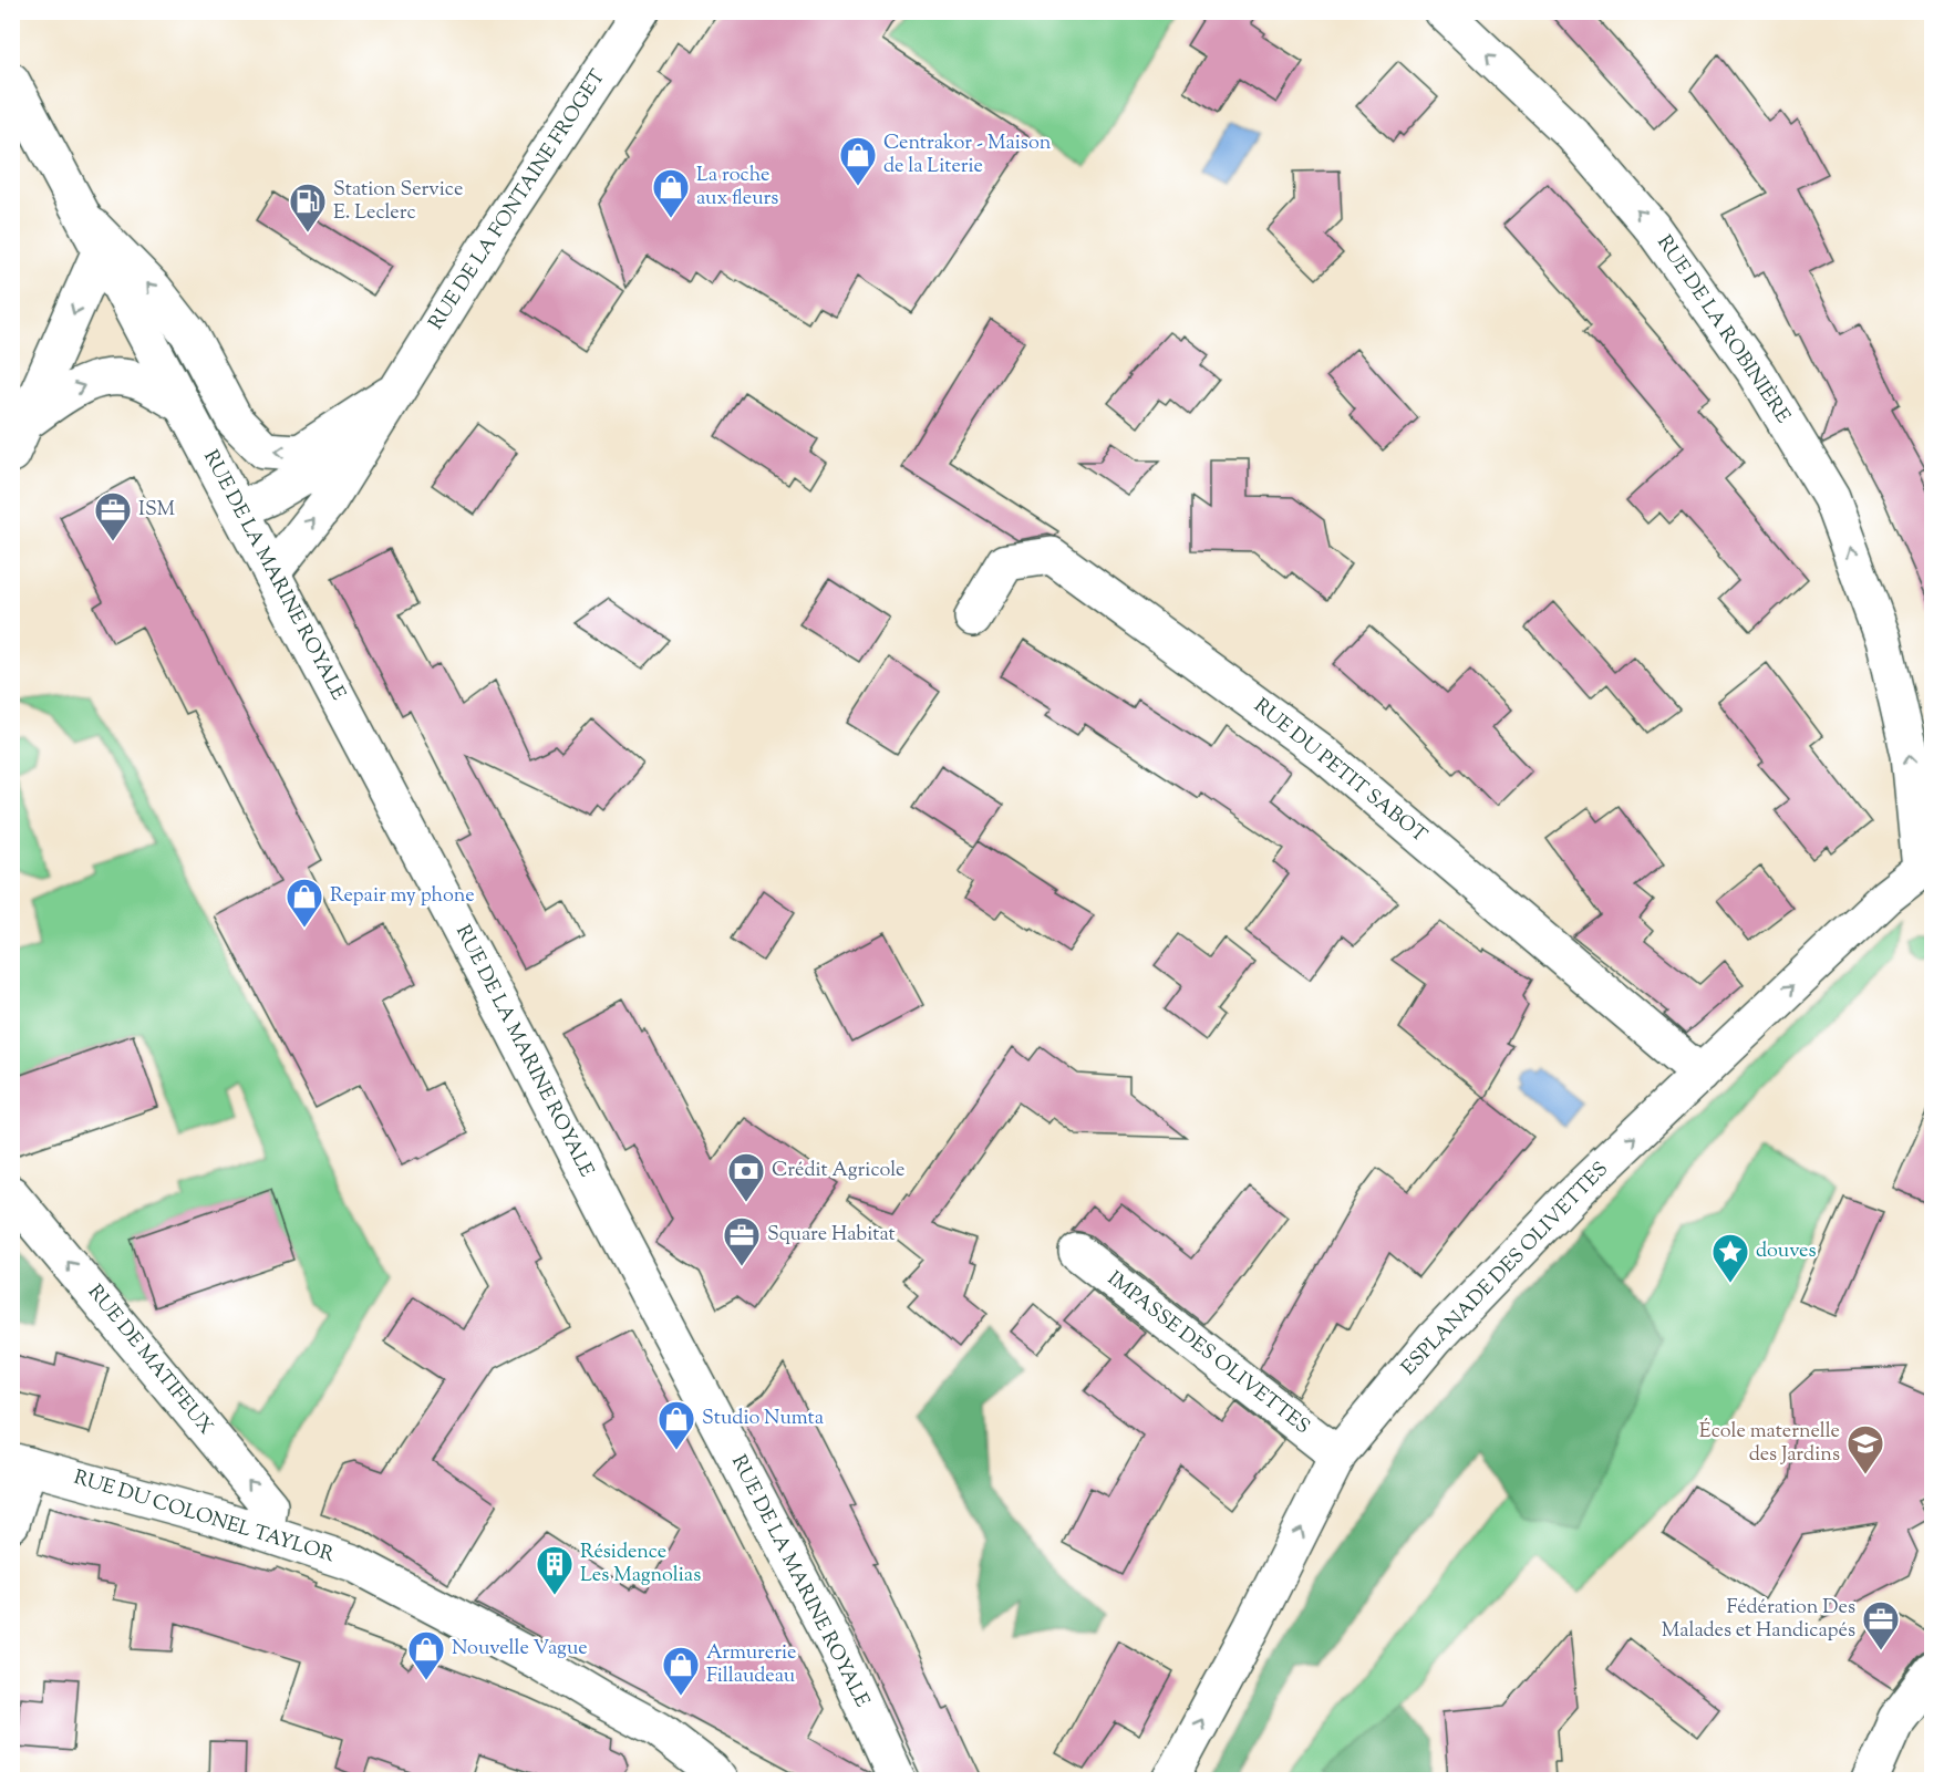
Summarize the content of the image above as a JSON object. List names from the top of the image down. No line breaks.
{"streets":{"street":["RUE DE LA FONTAINE FROGET","RUE DE LA ROBINIÈRE","RUE DE LA MARINE ROYALE","RUE DU PETIT SABOT","ESPLANADE DES OLIVETTES","IMPASSE DES OLIVETTES","RUE DE MATIFEUX","RUE DU COLONEL TAYLOR"]},"crossings":[["RUE DE LA FONTAINE FROGET","RUE DE LA MARINE ROYALE"],["RUE DE LA ROBINIÈRE","ESPLANADE DES OLIVETTES"],["RUE DU PETIT SABOT","ESPLANADE DES OLIVETTES"],["ESPLANADE DES OLIVETTES","IMPASSE DES OLIVETTES"],["RUE DE MATIFEUX","RUE DU COLONEL TAYLOR"]],"one_way":["RUE DE LA ROBINIÈRE","ESPLANADE DES OLIVETTES","RUE DE MATIFEUX"],"places":{"shop":["Centrakor - Maison de la Literie","La roche aux fleurs","Repair my phone","Studio Numta","Nouvelle Vague","Armurerie Fillaudeau"],"fuel station":["Station Service E. Leclerc"],"office":["ISM","Square Habitat","Fédération Des Malades et Handicapés"],"bank":["Crédit Agricole"],"place":["douves"],"school or university":["École maternelle des Jardins"],"building":["Résidence Les Magnolias"]}}
